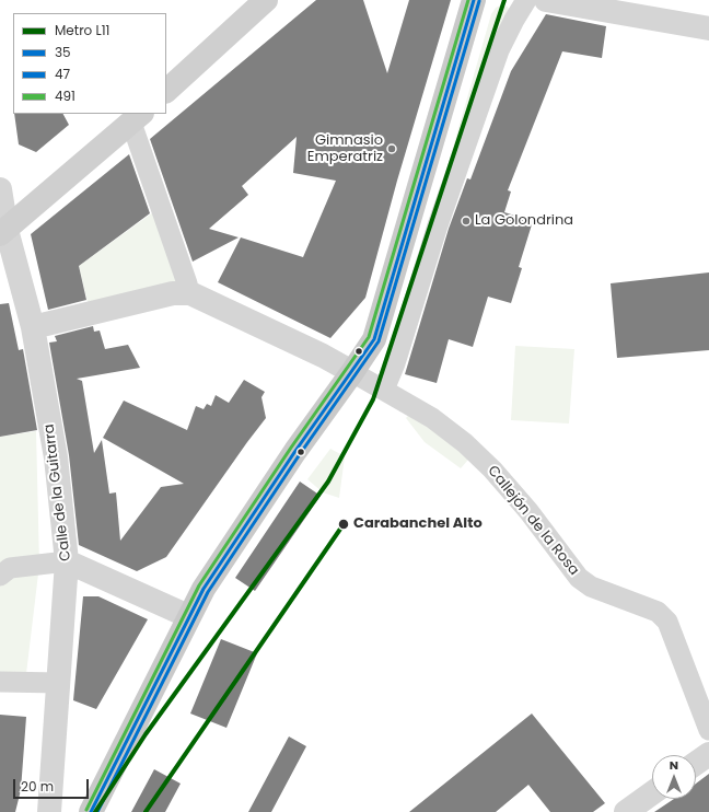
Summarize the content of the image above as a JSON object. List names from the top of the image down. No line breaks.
{"streets":{"street":["Calle de la Guitarra","Callejón de la Rosa"]},"places":["Gimnasio Emperatriz","La Golondrina","Carabanchel Alto"],"lines":["metro line L11","transit line 35","transit line 491","transit line 47"],"legend":["Metro L11","35","47","491"],"scale_bar":"20 m","north":"top"}
